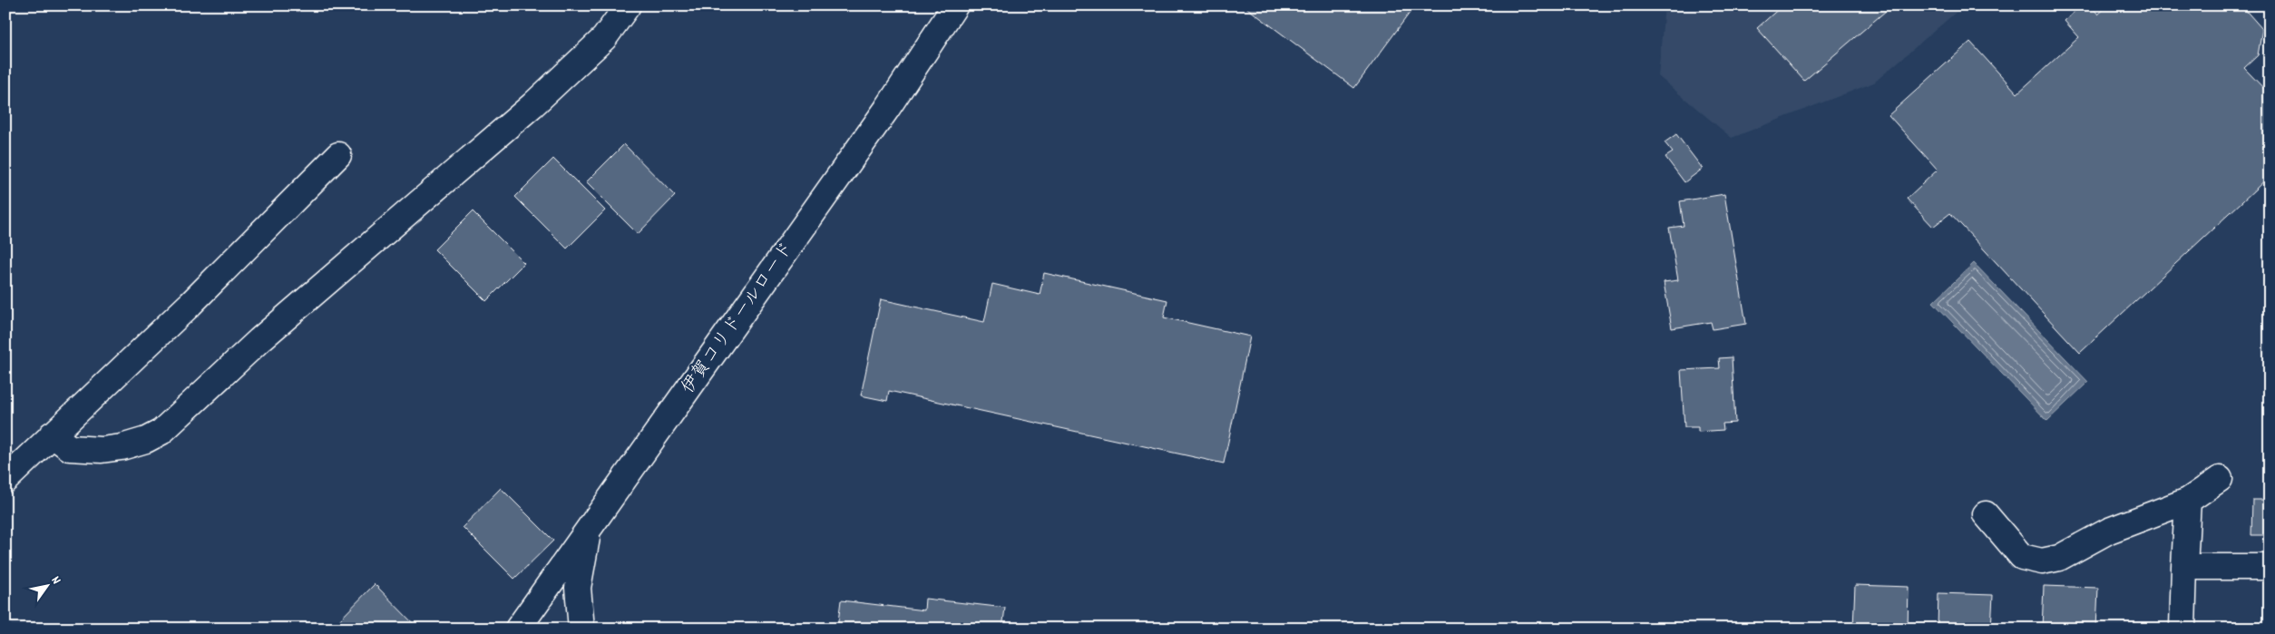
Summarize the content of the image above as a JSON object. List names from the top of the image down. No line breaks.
{"streets":{"street":["伊賀コリドールロード"]},"north":"top right"}
